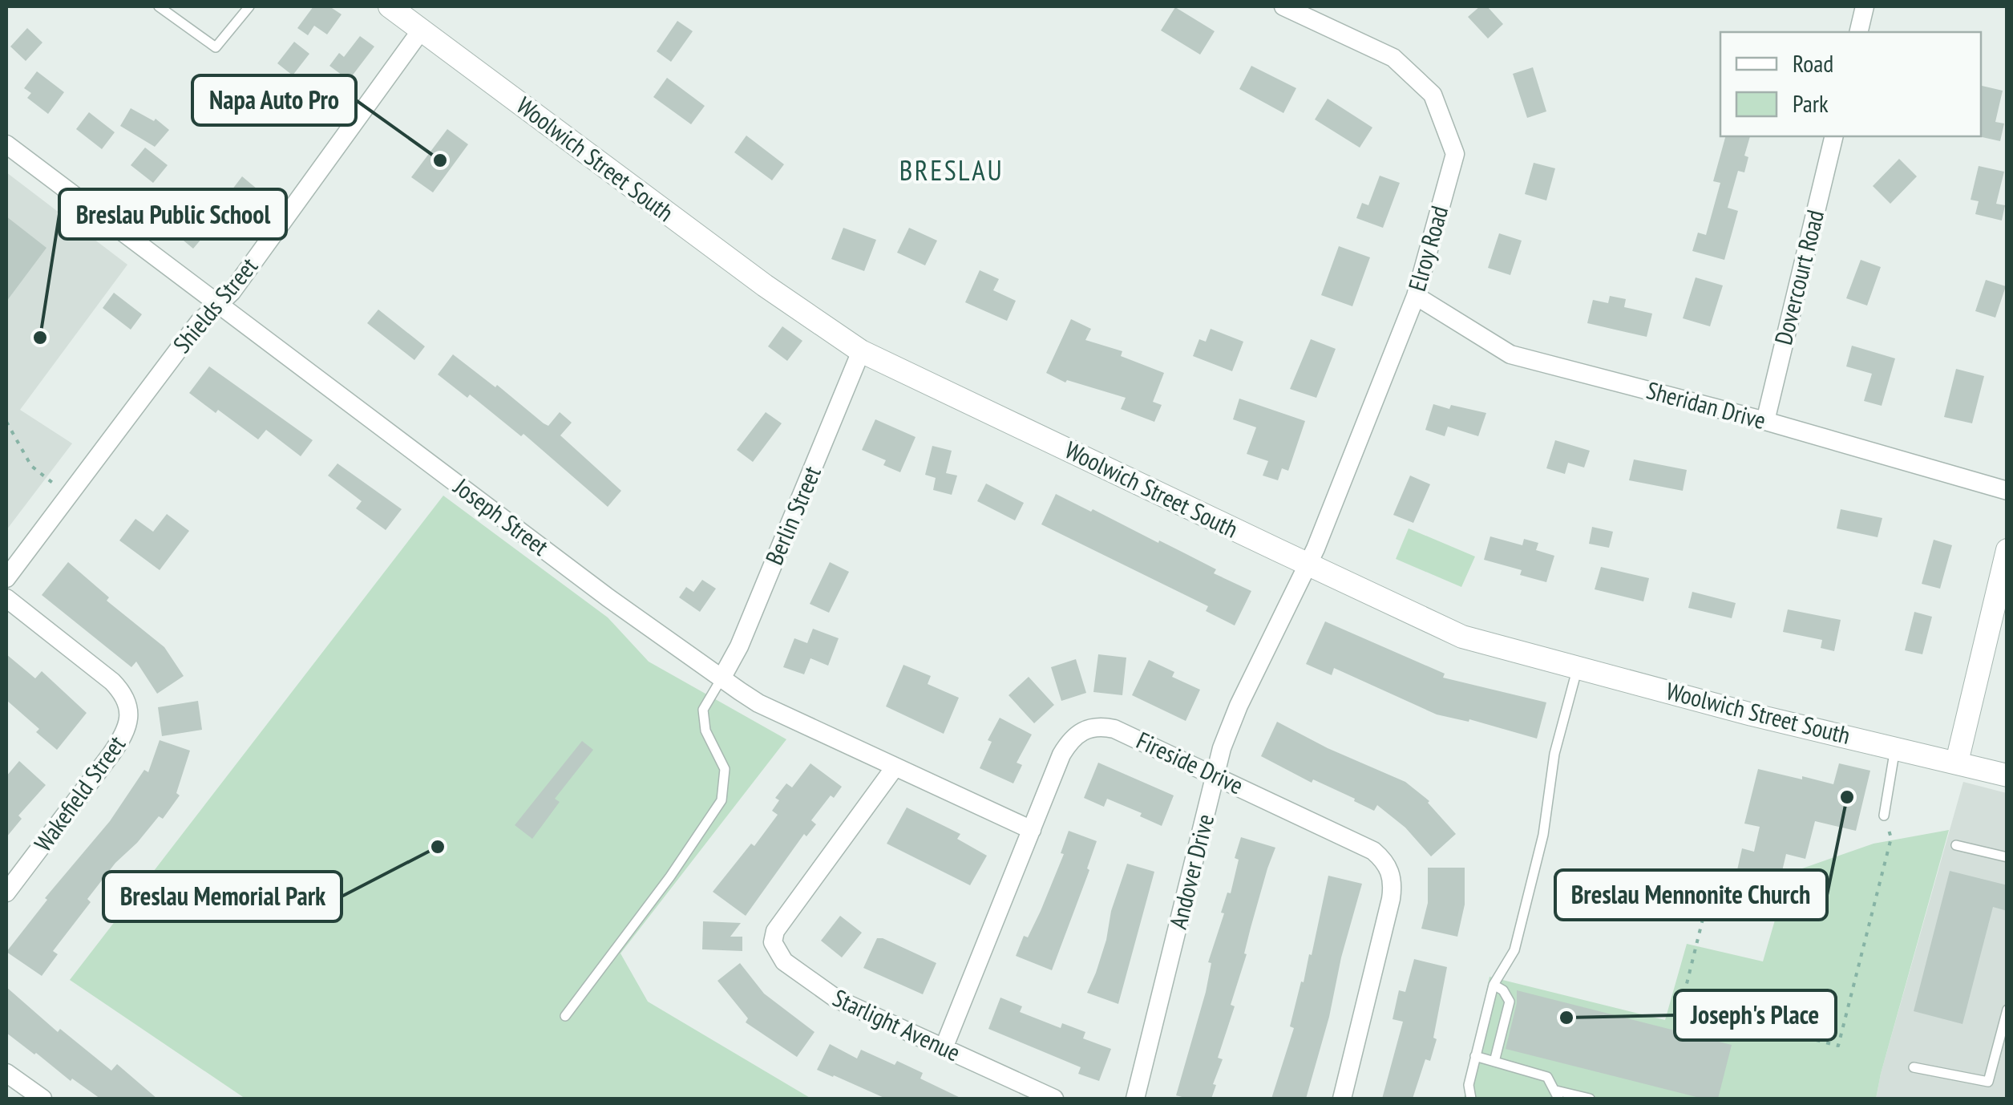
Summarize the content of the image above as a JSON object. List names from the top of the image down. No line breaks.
{"streets":{"street":["Woolwich Street South","Elroy Road","Dovercourt Road","Shields Street","Sheridan Drive","Berlin Street","Joseph Street","Fireside Drive","Wakefield Street","Andover Drive","Starlight Avenue"]},"crossings":[["Woolwich Street South","Elroy Road"],["Woolwich Street South","Shields Street"],["Woolwich Street South","Berlin Street"],["Woolwich Street South","Andover Drive"],["Elroy Road","Sheridan Drive"],["Elroy Road","Andover Drive"],["Dovercourt Road","Sheridan Drive"],["Shields Street","Joseph Street"],["Berlin Street","Joseph Street"],["Joseph Street","Fireside Drive"],["Joseph Street","Starlight Avenue"],["Fireside Drive","Andover Drive"],["Fireside Drive","Starlight Avenue"]],"districts":["BRESLAU"],"places":["Napa Auto Pro","Breslau Public School","Breslau Mennonite Church","Breslau Memorial Park","Joseph's Place"],"legend":["Road","Park"]}
